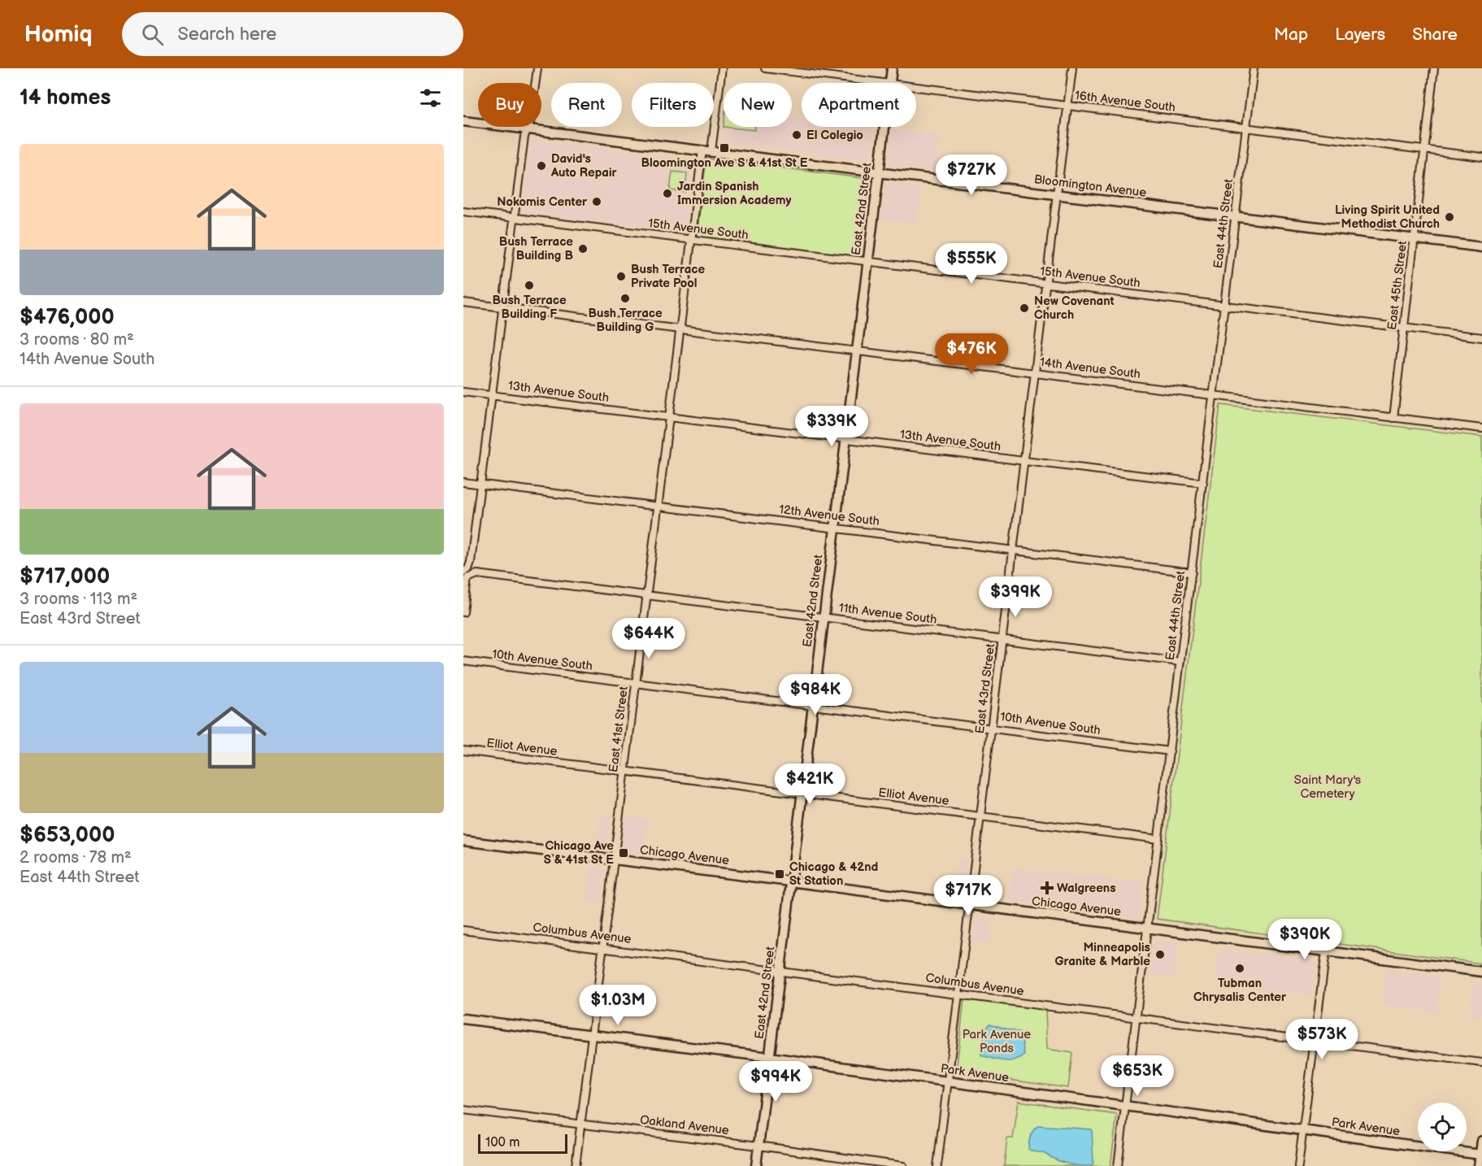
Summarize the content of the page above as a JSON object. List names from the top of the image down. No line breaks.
{"streets":{"street":["16th Avenue South","Bloomington Avenue","East 42nd Street","East 44th Street","15th Avenue South","East 45th Street","14th Avenue South","13th Avenue South","12th Avenue South","11th Avenue South","10th Avenue South","East 43rd Street","East 41st Street","Elliot Avenue","Chicago Avenue","Columbus Avenue","Park Avenue","Oakland Avenue"]},"crossings":[["16th Avenue South","East 44th Street"],["16th Avenue South","East 45th Street"],["16th Avenue South","East 43rd Street"],["Bloomington Avenue","East 42nd Street"],["Bloomington Avenue","East 44th Street"],["Bloomington Avenue","East 45th Street"],["Bloomington Avenue","East 43rd Street"],["Bloomington Avenue","East 41st Street"],["East 42nd Street","15th Avenue South"],["East 42nd Street","14th Avenue South"],["East 42nd Street","13th Avenue South"],["East 42nd Street","12th Avenue South"],["East 42nd Street","11th Avenue South"],["East 42nd Street","10th Avenue South"],["East 42nd Street","Elliot Avenue"],["East 42nd Street","Chicago Avenue"],["East 42nd Street","Columbus Avenue"],["East 42nd Street","Park Avenue"],["East 42nd Street","Oakland Avenue"],["East 44th Street","15th Avenue South"],["East 44th Street","14th Avenue South"],["East 44th Street","13th Avenue South"],["East 44th Street","12th Avenue South"],["East 44th Street","11th Avenue South"],["East 44th Street","10th Avenue South"],["East 44th Street","Elliot Avenue"],["East 44th Street","Chicago Avenue"],["East 44th Street","Columbus Avenue"],["East 44th Street","Park Avenue"],["15th Avenue South","East 45th Street"],["15th Avenue South","East 43rd Street"],["15th Avenue South","East 41st Street"],["East 45th Street","14th Avenue South"],["14th Avenue South","East 43rd Street"],["14th Avenue South","East 41st Street"],["13th Avenue South","East 43rd Street"],["13th Avenue South","East 41st Street"],["12th Avenue South","East 43rd Street"],["12th Avenue South","East 41st Street"],["11th Avenue South","East 43rd Street"],["11th Avenue South","East 41st Street"],["10th Avenue South","East 43rd Street"],["10th Avenue South","East 41st Street"],["East 43rd Street","Elliot Avenue"],["East 43rd Street","Chicago Avenue"],["East 43rd Street","Columbus Avenue"],["East 43rd Street","Park Avenue"],["East 41st Street","Elliot Avenue"],["East 41st Street","Chicago Avenue"],["East 41st Street","Columbus Avenue"],["East 41st Street","Park Avenue"],["East 41st Street","Oakland Avenue"]],"parks":["Saint Mary's Cemetery","Park Avenue Ponds"],"places":{"other":["El Colegio","David's Auto Repair","Jardin Spanish Immersion Academy","Nokomis Center","Living Spirit United Methodist Church","Bush Terrace Building B","Bush Terrace Private Pool","Bush Terrace Building F","Bush Terrace Building G","New Covenant Church","Minneapolis Granite & Marble","Tubman Chrysalis Center"],"transit":["Bloomington Ave S & 41st St E","Chicago Ave S & 41st St E","Chicago & 42nd St Station"],"health":["Walgreens"]},"scale_bar":"100 m","page":{"header":"Homiq","search":"Search here","nav":["Map","Layers","Share"],"heading":"14 homes","chip":["Buy","Rent","Filters","New","Apartment"],"list":[{"name":"$476,000","note":"3 rooms · 80 m² · 14th Avenue South"},{"name":"$717,000","note":"3 rooms · 113 m² · East 43rd Street"},{"name":"$653,000","note":"2 rooms · 78 m² · East 44th Street"}],"price":["$727K","$555K","$476K","$339K","$399K","$644K","$984K","$421K","$717K","$390K","$1.03M","$573K","$653K","$994K"],"scale":"100 m"}}
